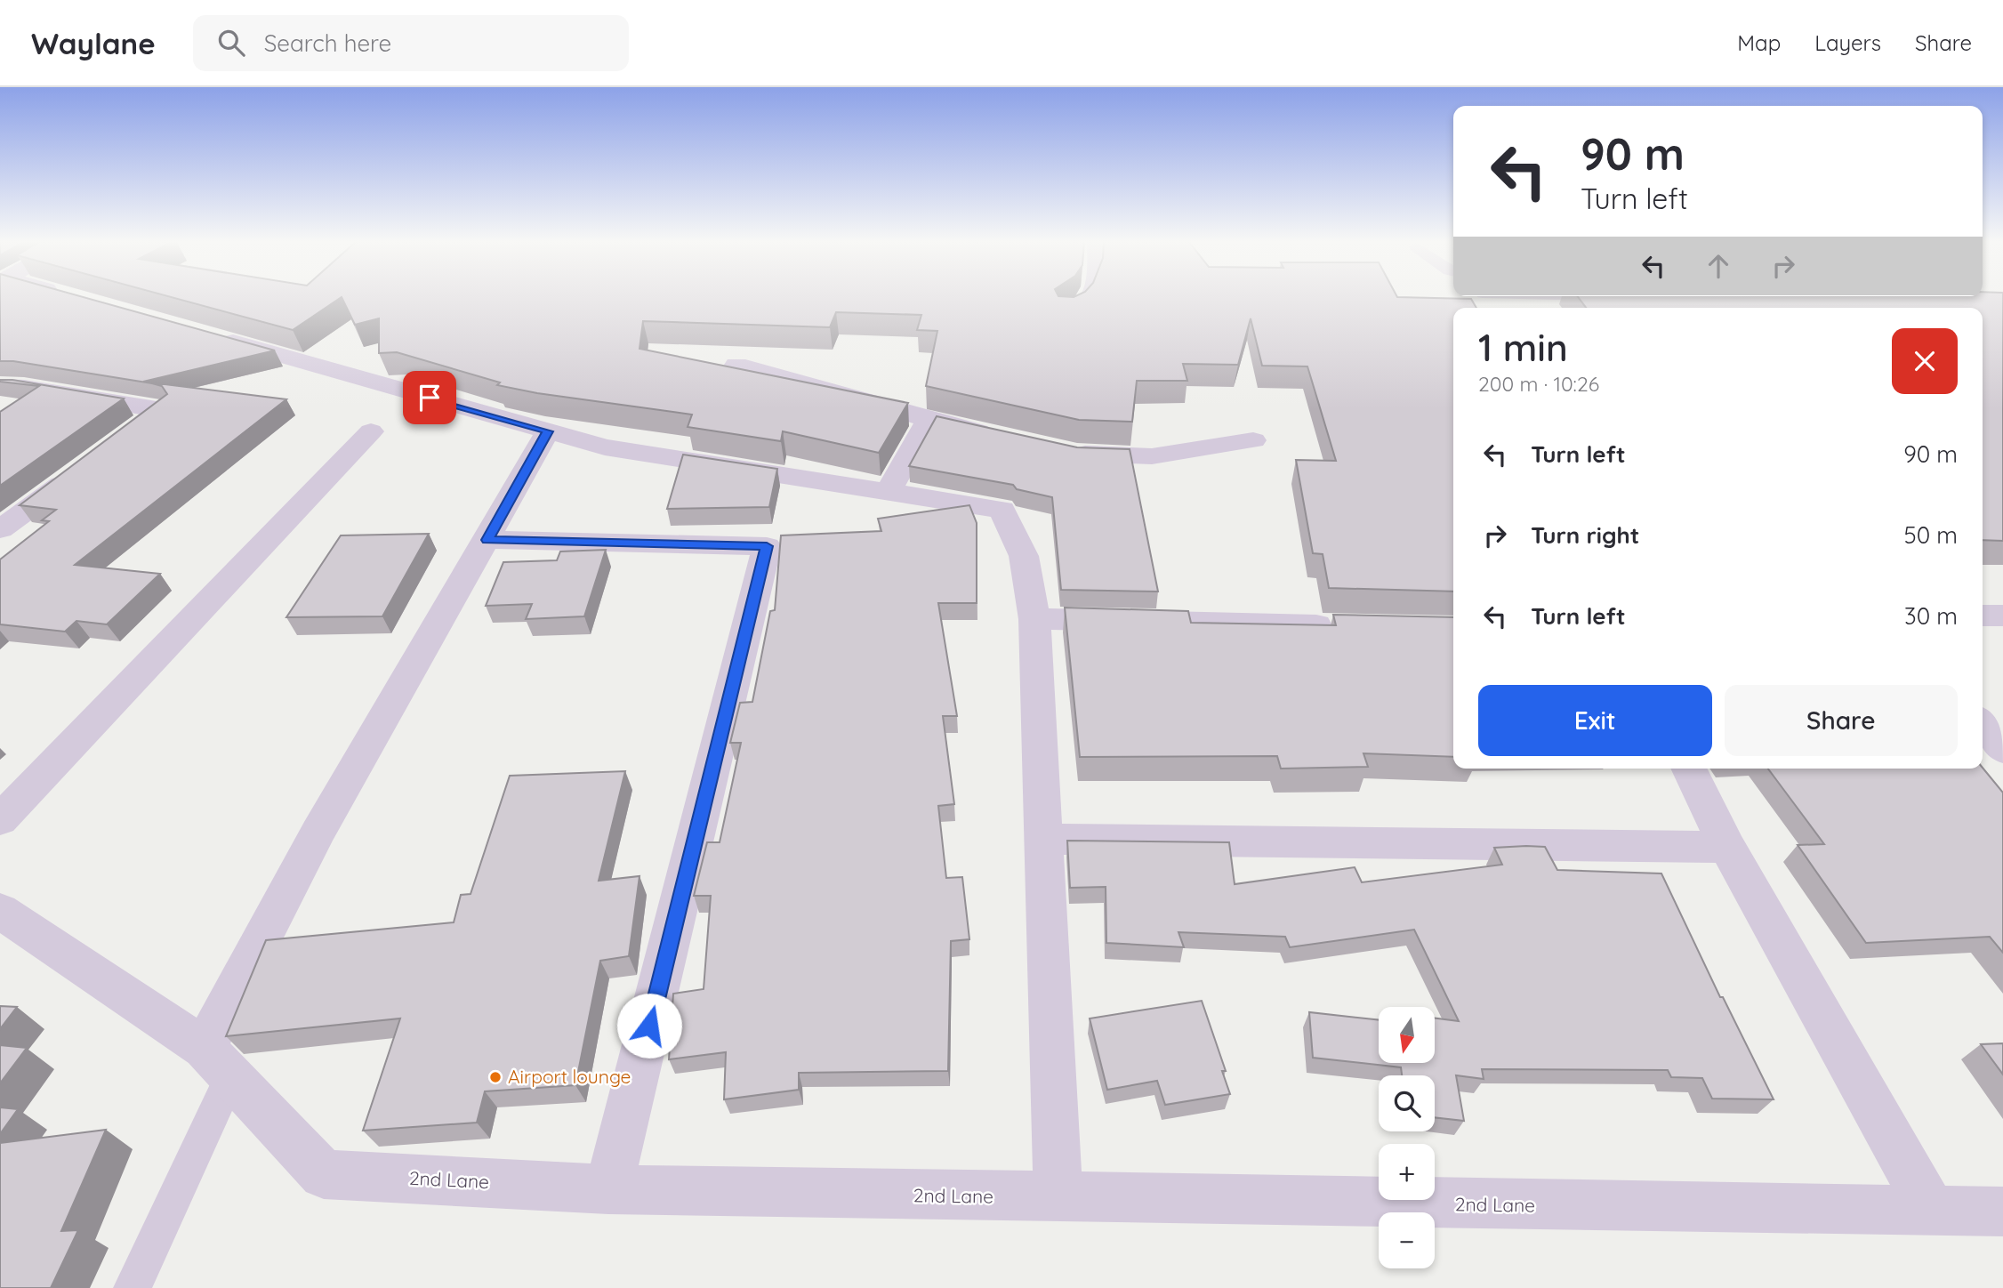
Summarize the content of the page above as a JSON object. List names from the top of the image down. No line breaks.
{"streets":{"street":["2nd Lane"]},"places":["Airport lounge"],"north":"bottom","page":{"header":"Waylane","search":"Search here","nav":["Map","Layers","Share"],"turn":["90 m","Turn left"],"heading":["1 min","200 m · 10:26"],"list":[{"name":"Turn left","value":"90 m"},{"name":"Turn right","value":"50 m"},{"name":"Turn left","value":"30 m"}],"buttons":["Exit","Share"],"map_buttons":["+","−"]}}
